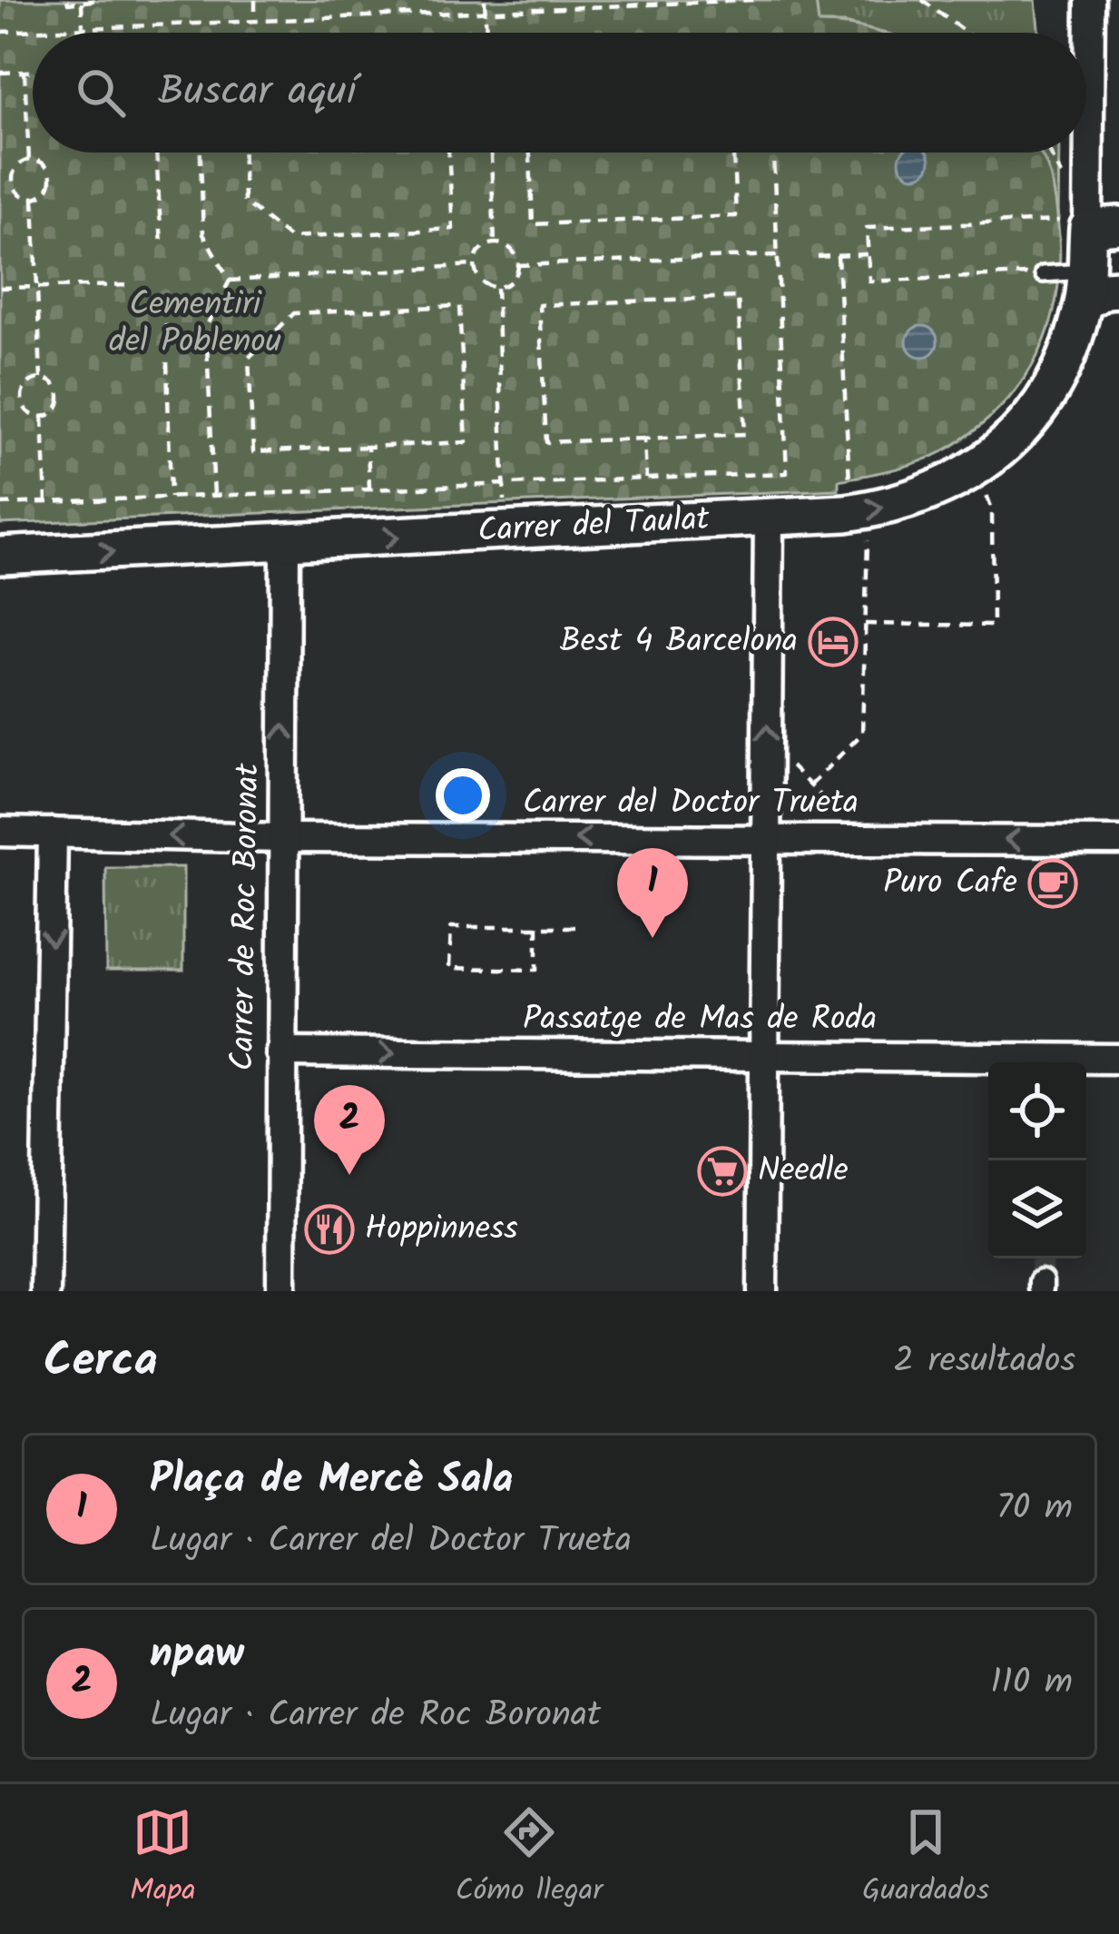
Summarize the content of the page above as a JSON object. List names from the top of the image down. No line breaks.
{"streets":{"street":["Carrer del Taulat","Carrer del Doctor Trueta","Carrer de Roc Boronat","Passatge de Mas de Roda"]},"crossings":[["Carrer del Taulat","Carrer de Roc Boronat"],["Carrer del Doctor Trueta","Carrer de Roc Boronat"],["Carrer de Roc Boronat","Passatge de Mas de Roda"]],"one_way":["Carrer del Taulat","Carrer del Doctor Trueta","Carrer de Roc Boronat","Passatge de Mas de Roda"],"parks":["Cementiri del Poblenou"],"places":{"hotel":["Best 4 Barcelona"],"cafe":["Puro Cafe"],"supermarket":["Needle"],"restaurant":["Hoppinness"]},"page":{"search":"Buscar aquí","pins":["1","2"],"heading":["Cerca","2 resultados"],"list":[{"mark":"1","name":"Plaça de Mercè Sala","note":"Lugar · Carrer del Doctor Trueta","value":"70 m"},{"mark":"2","name":"npaw","note":"Lugar · Carrer de Roc Boronat","value":"110 m"}],"nav":["Mapa","Cómo llegar","Guardados"]}}
